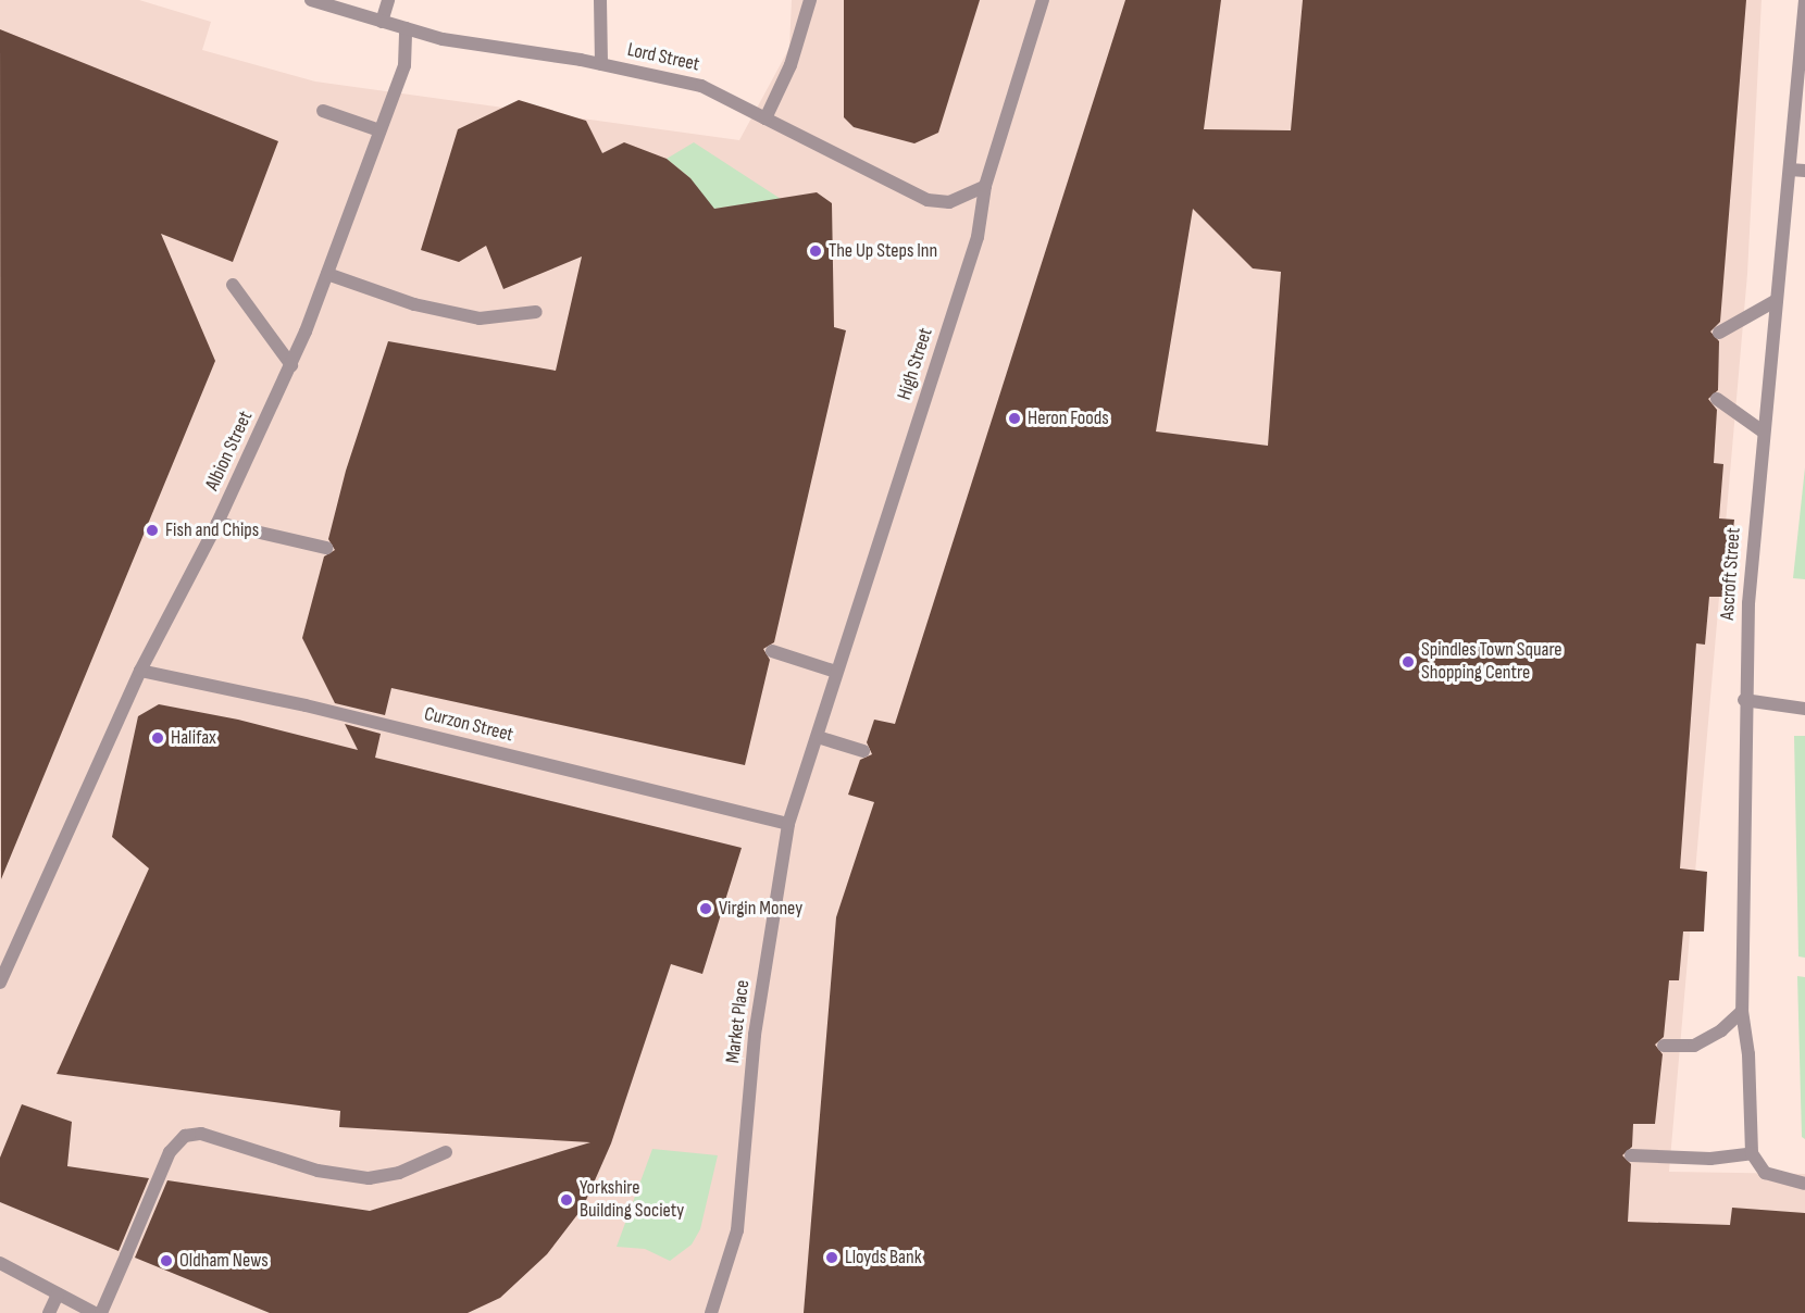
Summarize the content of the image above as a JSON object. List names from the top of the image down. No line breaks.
{"streets":{"street":["Lord Street","High Street","Albion Street","Ascroft Street","Curzon Street","Market Place"]},"crossings":[["Lord Street","High Street"],["Lord Street","Albion Street"],["High Street","Market Place"],["Albion Street","Curzon Street"],["Curzon Street","Market Place"]],"places":["The Up Steps Inn","Heron Foods","Fish and Chips","Spindles Town Square Shopping Centre","Halifax","Virgin Money","Yorkshire Building Society","Lloyds Bank","Oldham News"]}
